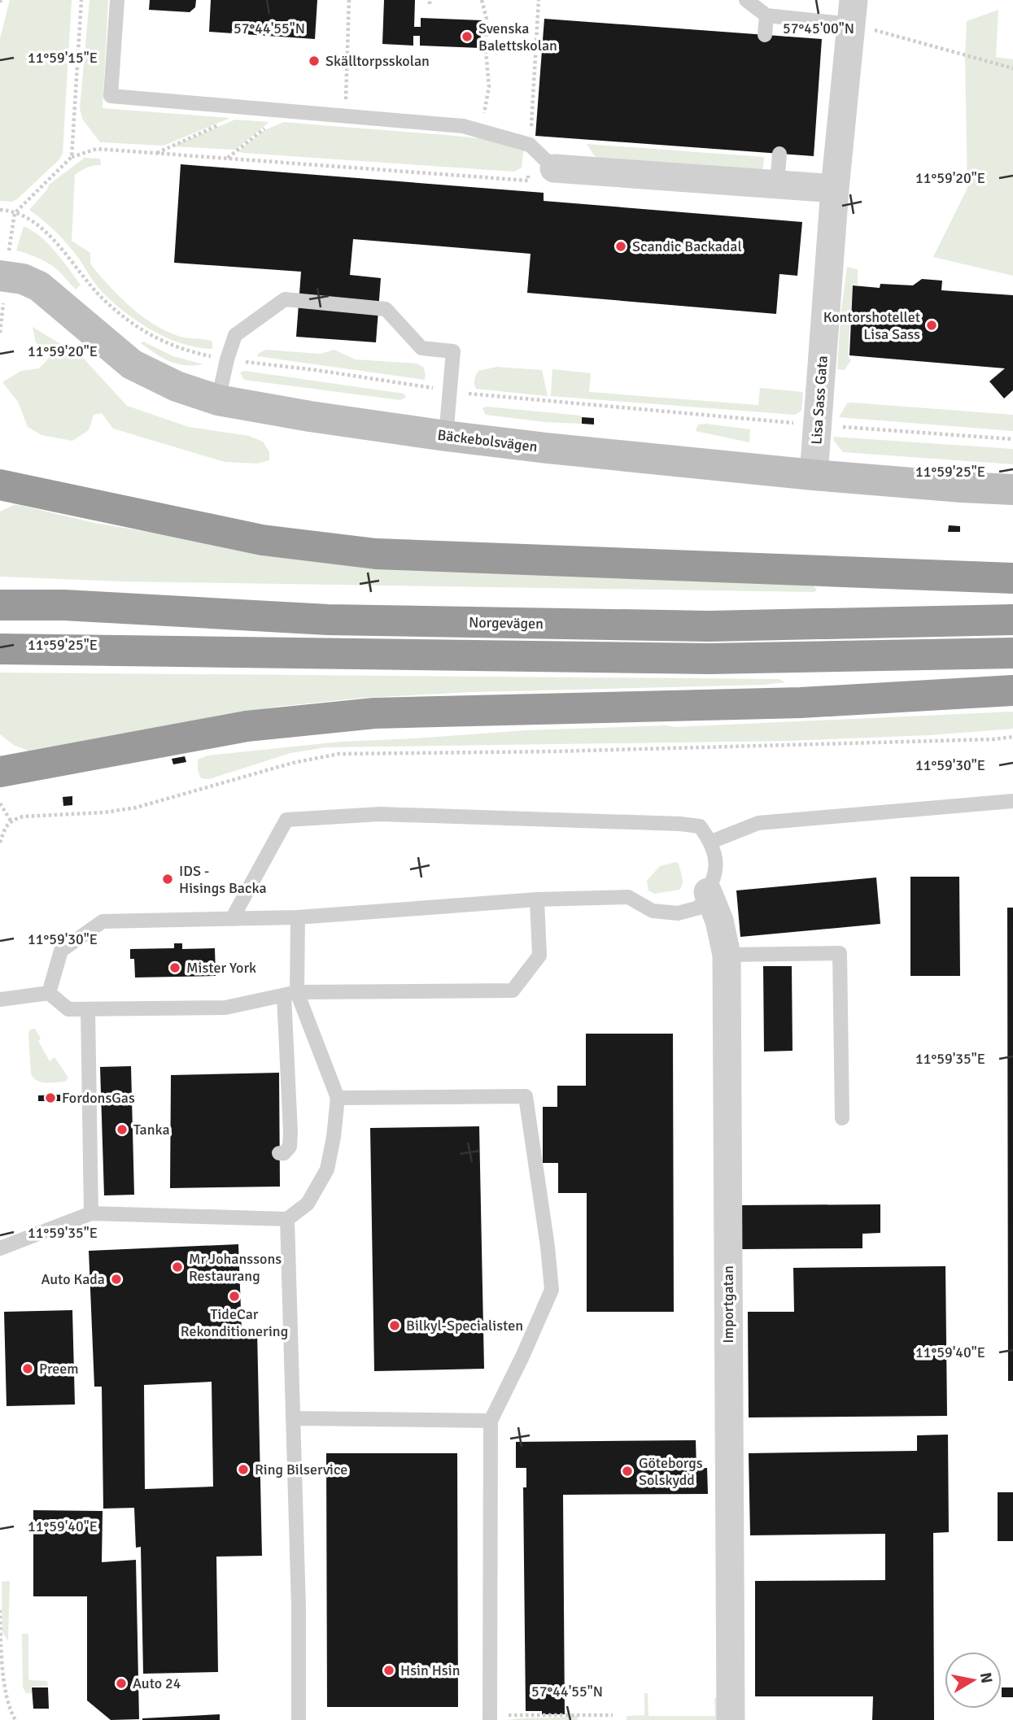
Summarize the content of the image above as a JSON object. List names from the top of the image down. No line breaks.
{"streets":{"highway":["Norgevägen"],"street":["Lisa Sass Gata","Bäckebolsvägen","Importgatan"]},"crossings":[["Lisa Sass Gata","Bäckebolsvägen"]],"places":["Svenska Balettskolan","Skälltorpsskolan","Scandic Backadal","Kontorshotellet Lisa Sass","IDS - Hisings Backa","Mister York","FordonsGas","Tanka","Mr Johanssons Restaurang","Auto Kada","TideCar Rekonditionering","Bilkyl-Specialisten","Preem","Ring Bilservice","Göteborgs Solskydd","Hsin Hsin","Auto 24"],"north":"right","coordinates":["57°45'00\"N","57°44'55\"N","11°59'15\"E","11°59'20\"E","11°59'25\"E","11°59'30\"E","11°59'35\"E","11°59'40\"E"]}
